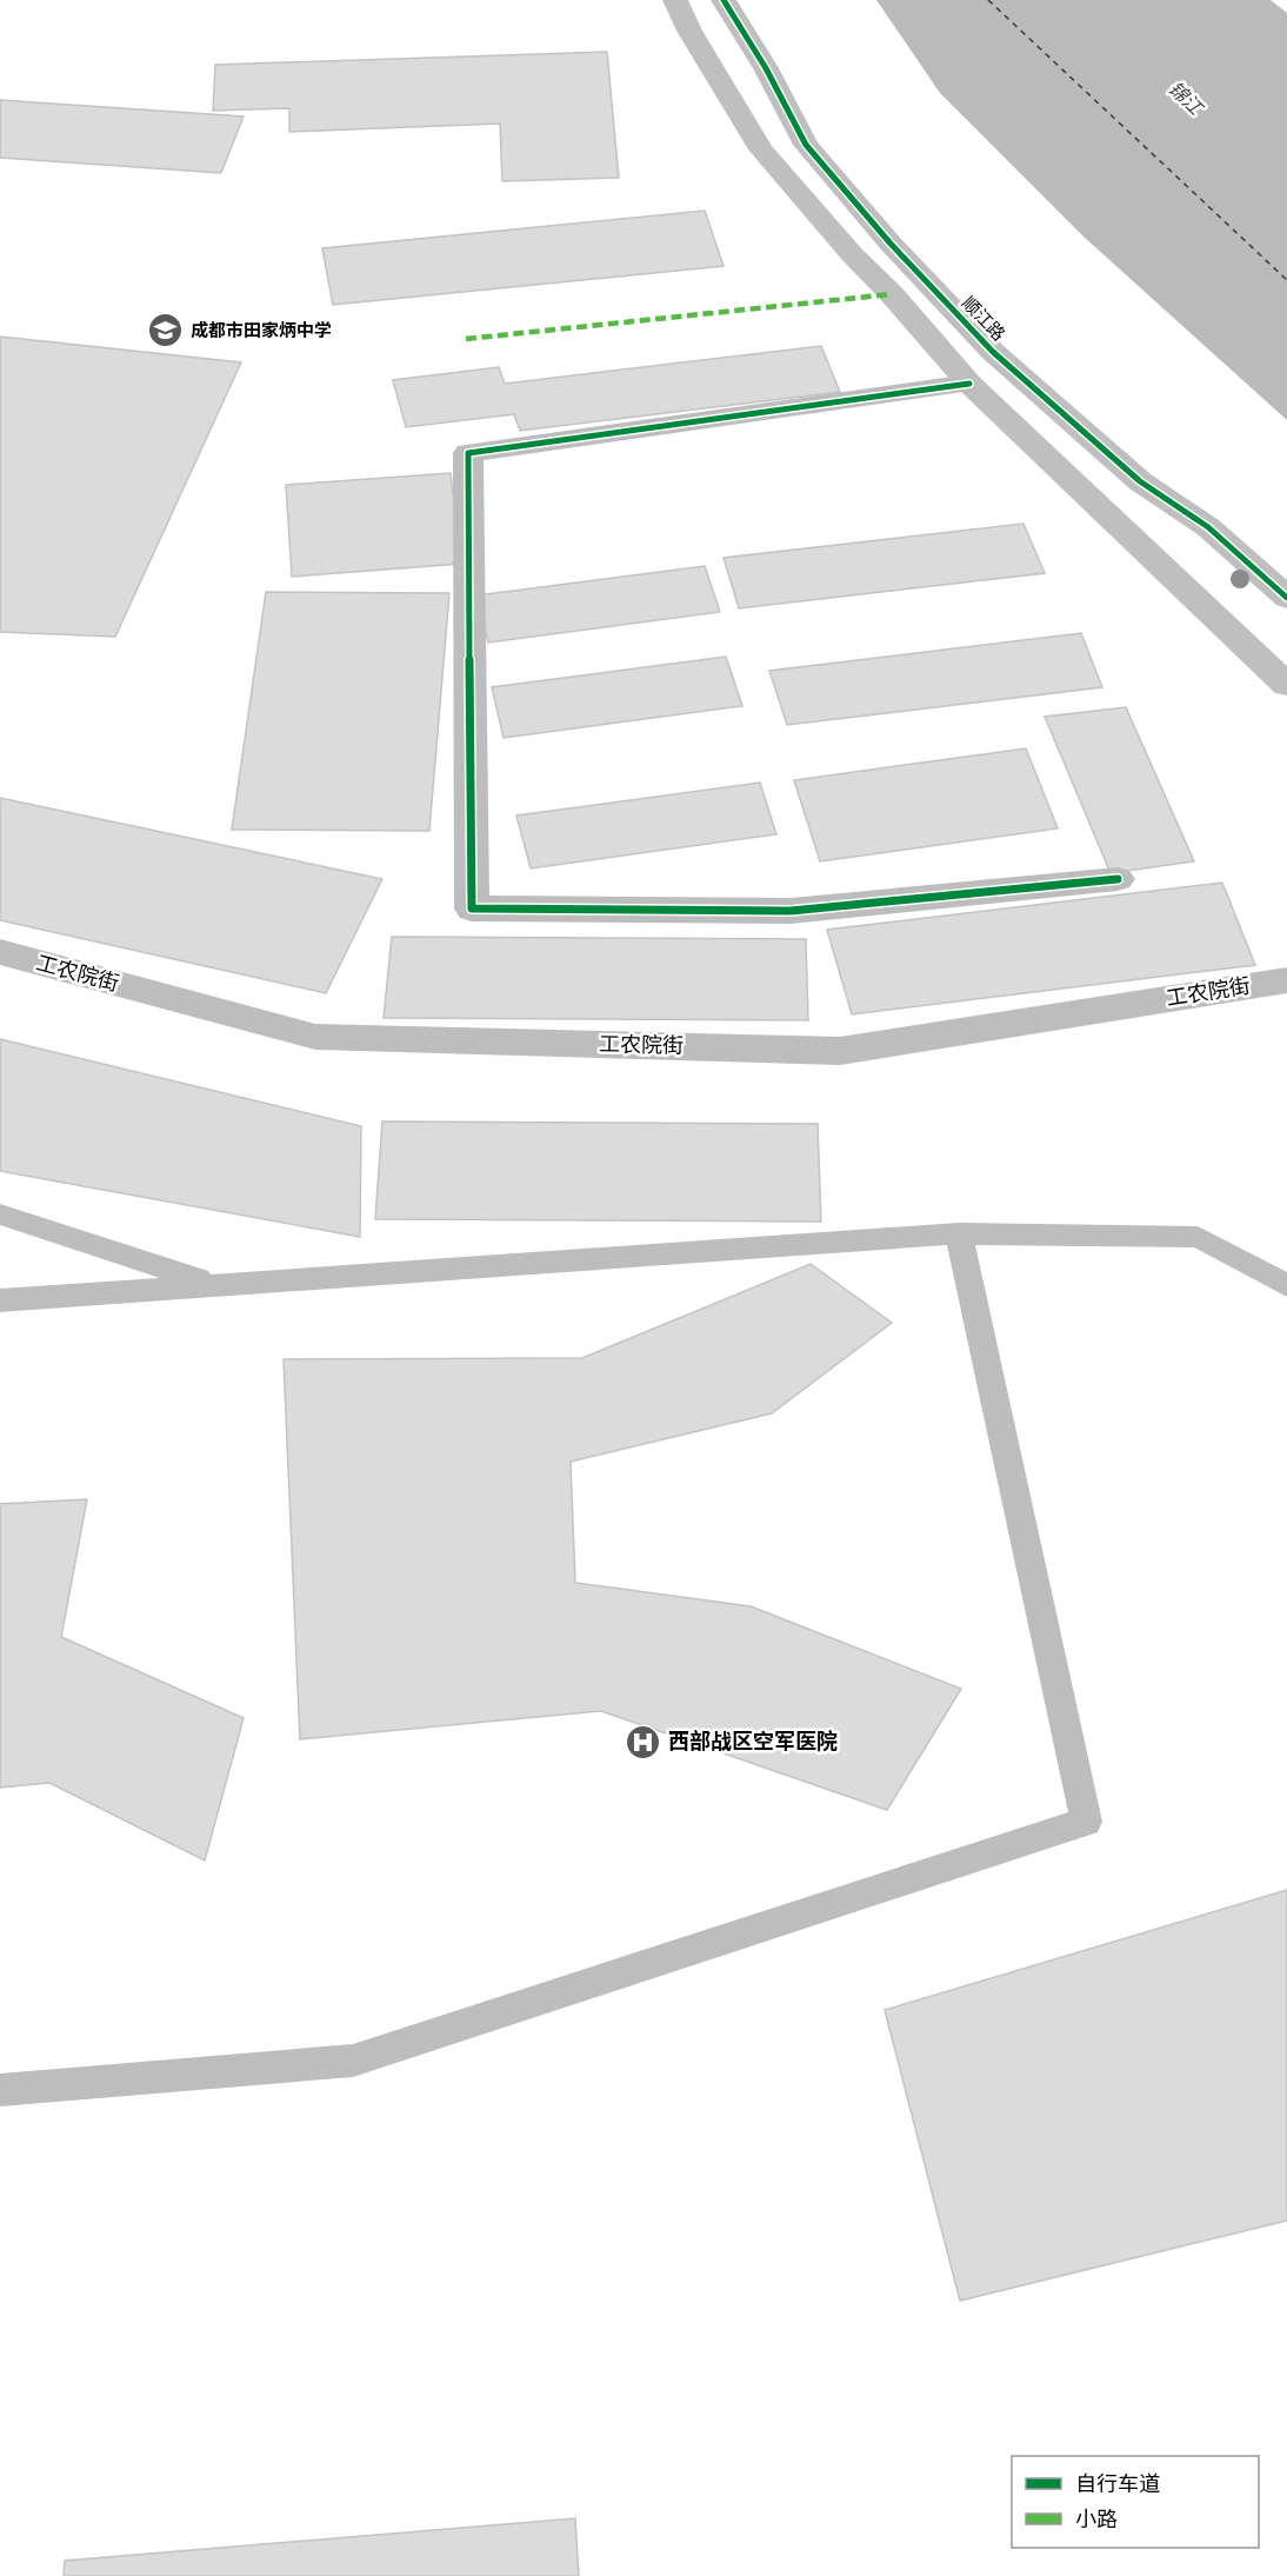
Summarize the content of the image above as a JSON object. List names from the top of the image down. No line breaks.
{"streets":{"main road":["顺江路"],"street":["工农院街"]},"water":["锦江"],"places":{"school or university":["成都市田家炳中学"],"hospital":["西部战区空军医院"]},"legend":["自行车道","小路"]}
